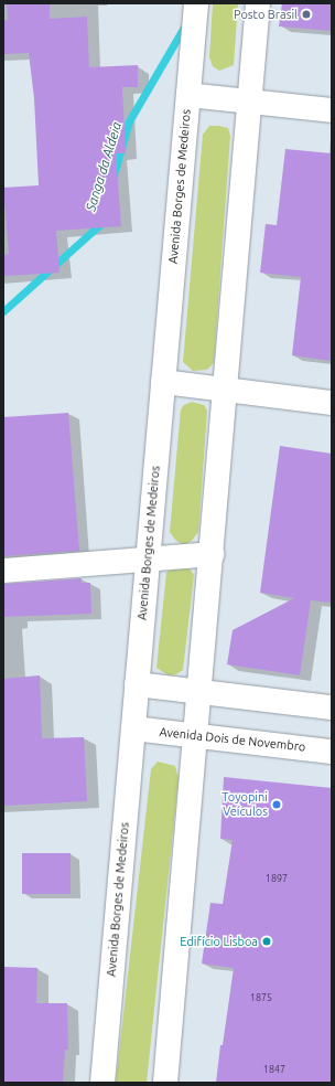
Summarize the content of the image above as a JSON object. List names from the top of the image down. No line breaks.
{"streets":{"main road":["Avenida Borges de Medeiros","Avenida Dois de Novembro"]},"crossings":[["Avenida Borges de Medeiros","Avenida Dois de Novembro"]],"water":["Sanga da Aldeia"],"places":["Posto Brasil","Toyopini Veículos","Edifício Lisboa"],"house_numbers":["1897","1875","1847"]}
